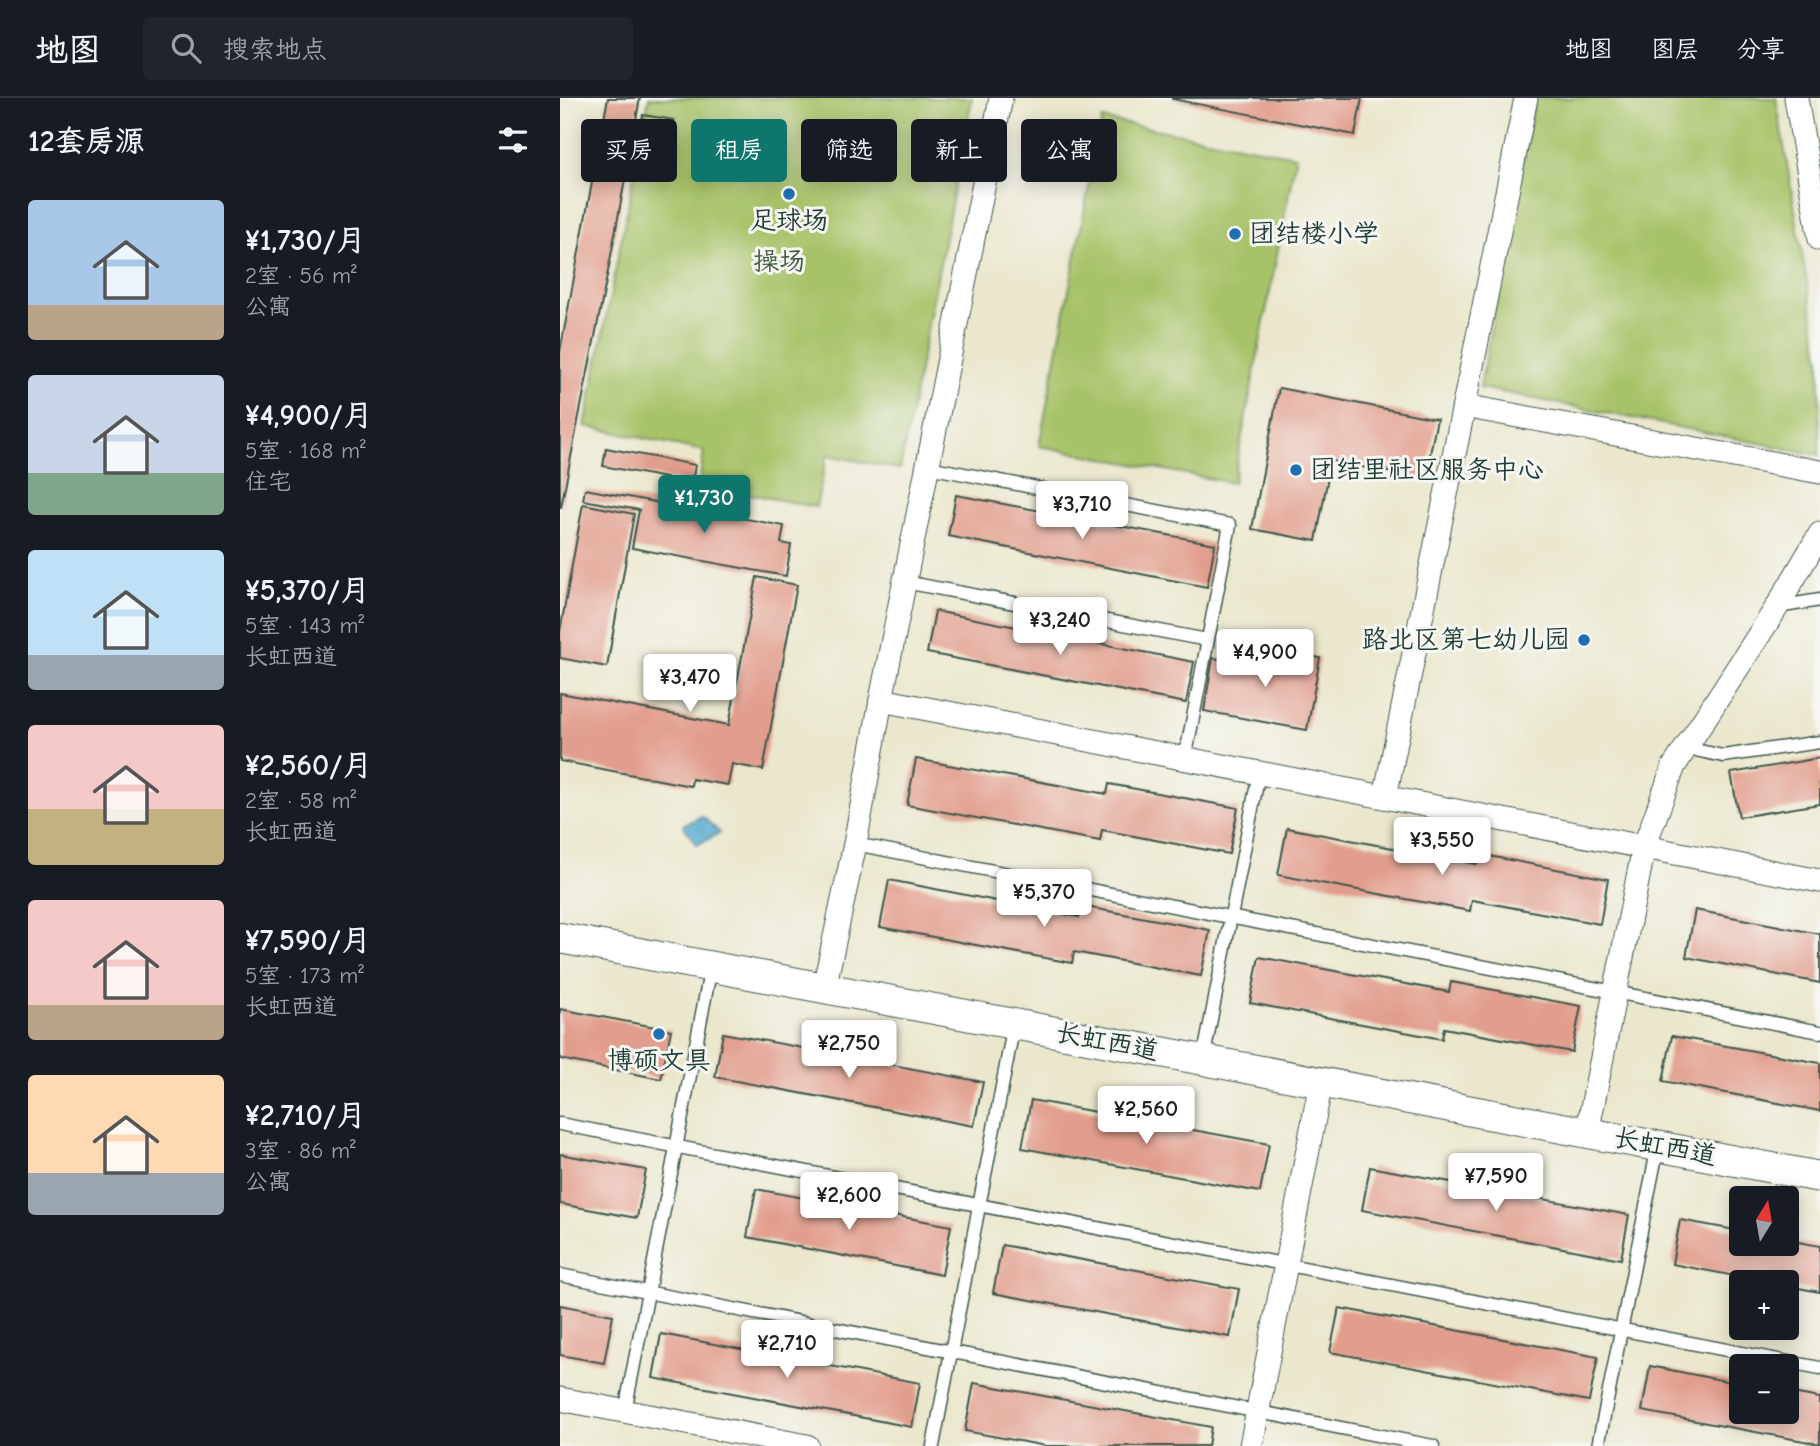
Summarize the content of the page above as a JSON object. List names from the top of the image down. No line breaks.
{"streets":{"street":["长虹西道"]},"parks":["操场"],"places":["足球场","团结楼小学","团结里社区服务中心","路北区第七幼儿园","博硕文具"],"north":"top","page":{"header":"地图","search":"搜索地点","nav":["地图","图层","分享"],"heading":"12套房源","chip":["买房","租房","筛选","新上","公寓"],"list":[{"name":"¥1,730/月","note":"2室 · 56 m² · 公寓"},{"name":"¥4,900/月","note":"5室 · 168 m² · 住宅"},{"name":"¥5,370/月","note":"5室 · 143 m² · 长虹西道"},{"name":"¥2,560/月","note":"2室 · 58 m² · 长虹西道"},{"name":"¥7,590/月","note":"5室 · 173 m² · 长虹西道"},{"name":"¥2,710/月","note":"3室 · 86 m² · 公寓"}],"price":["¥1,730","¥3,710","¥3,240","¥4,900","¥3,470","¥3,550","¥5,370","¥2,750","¥2,560","¥7,590","¥2,600","¥2,710"],"map_buttons":["+","−"]}}
